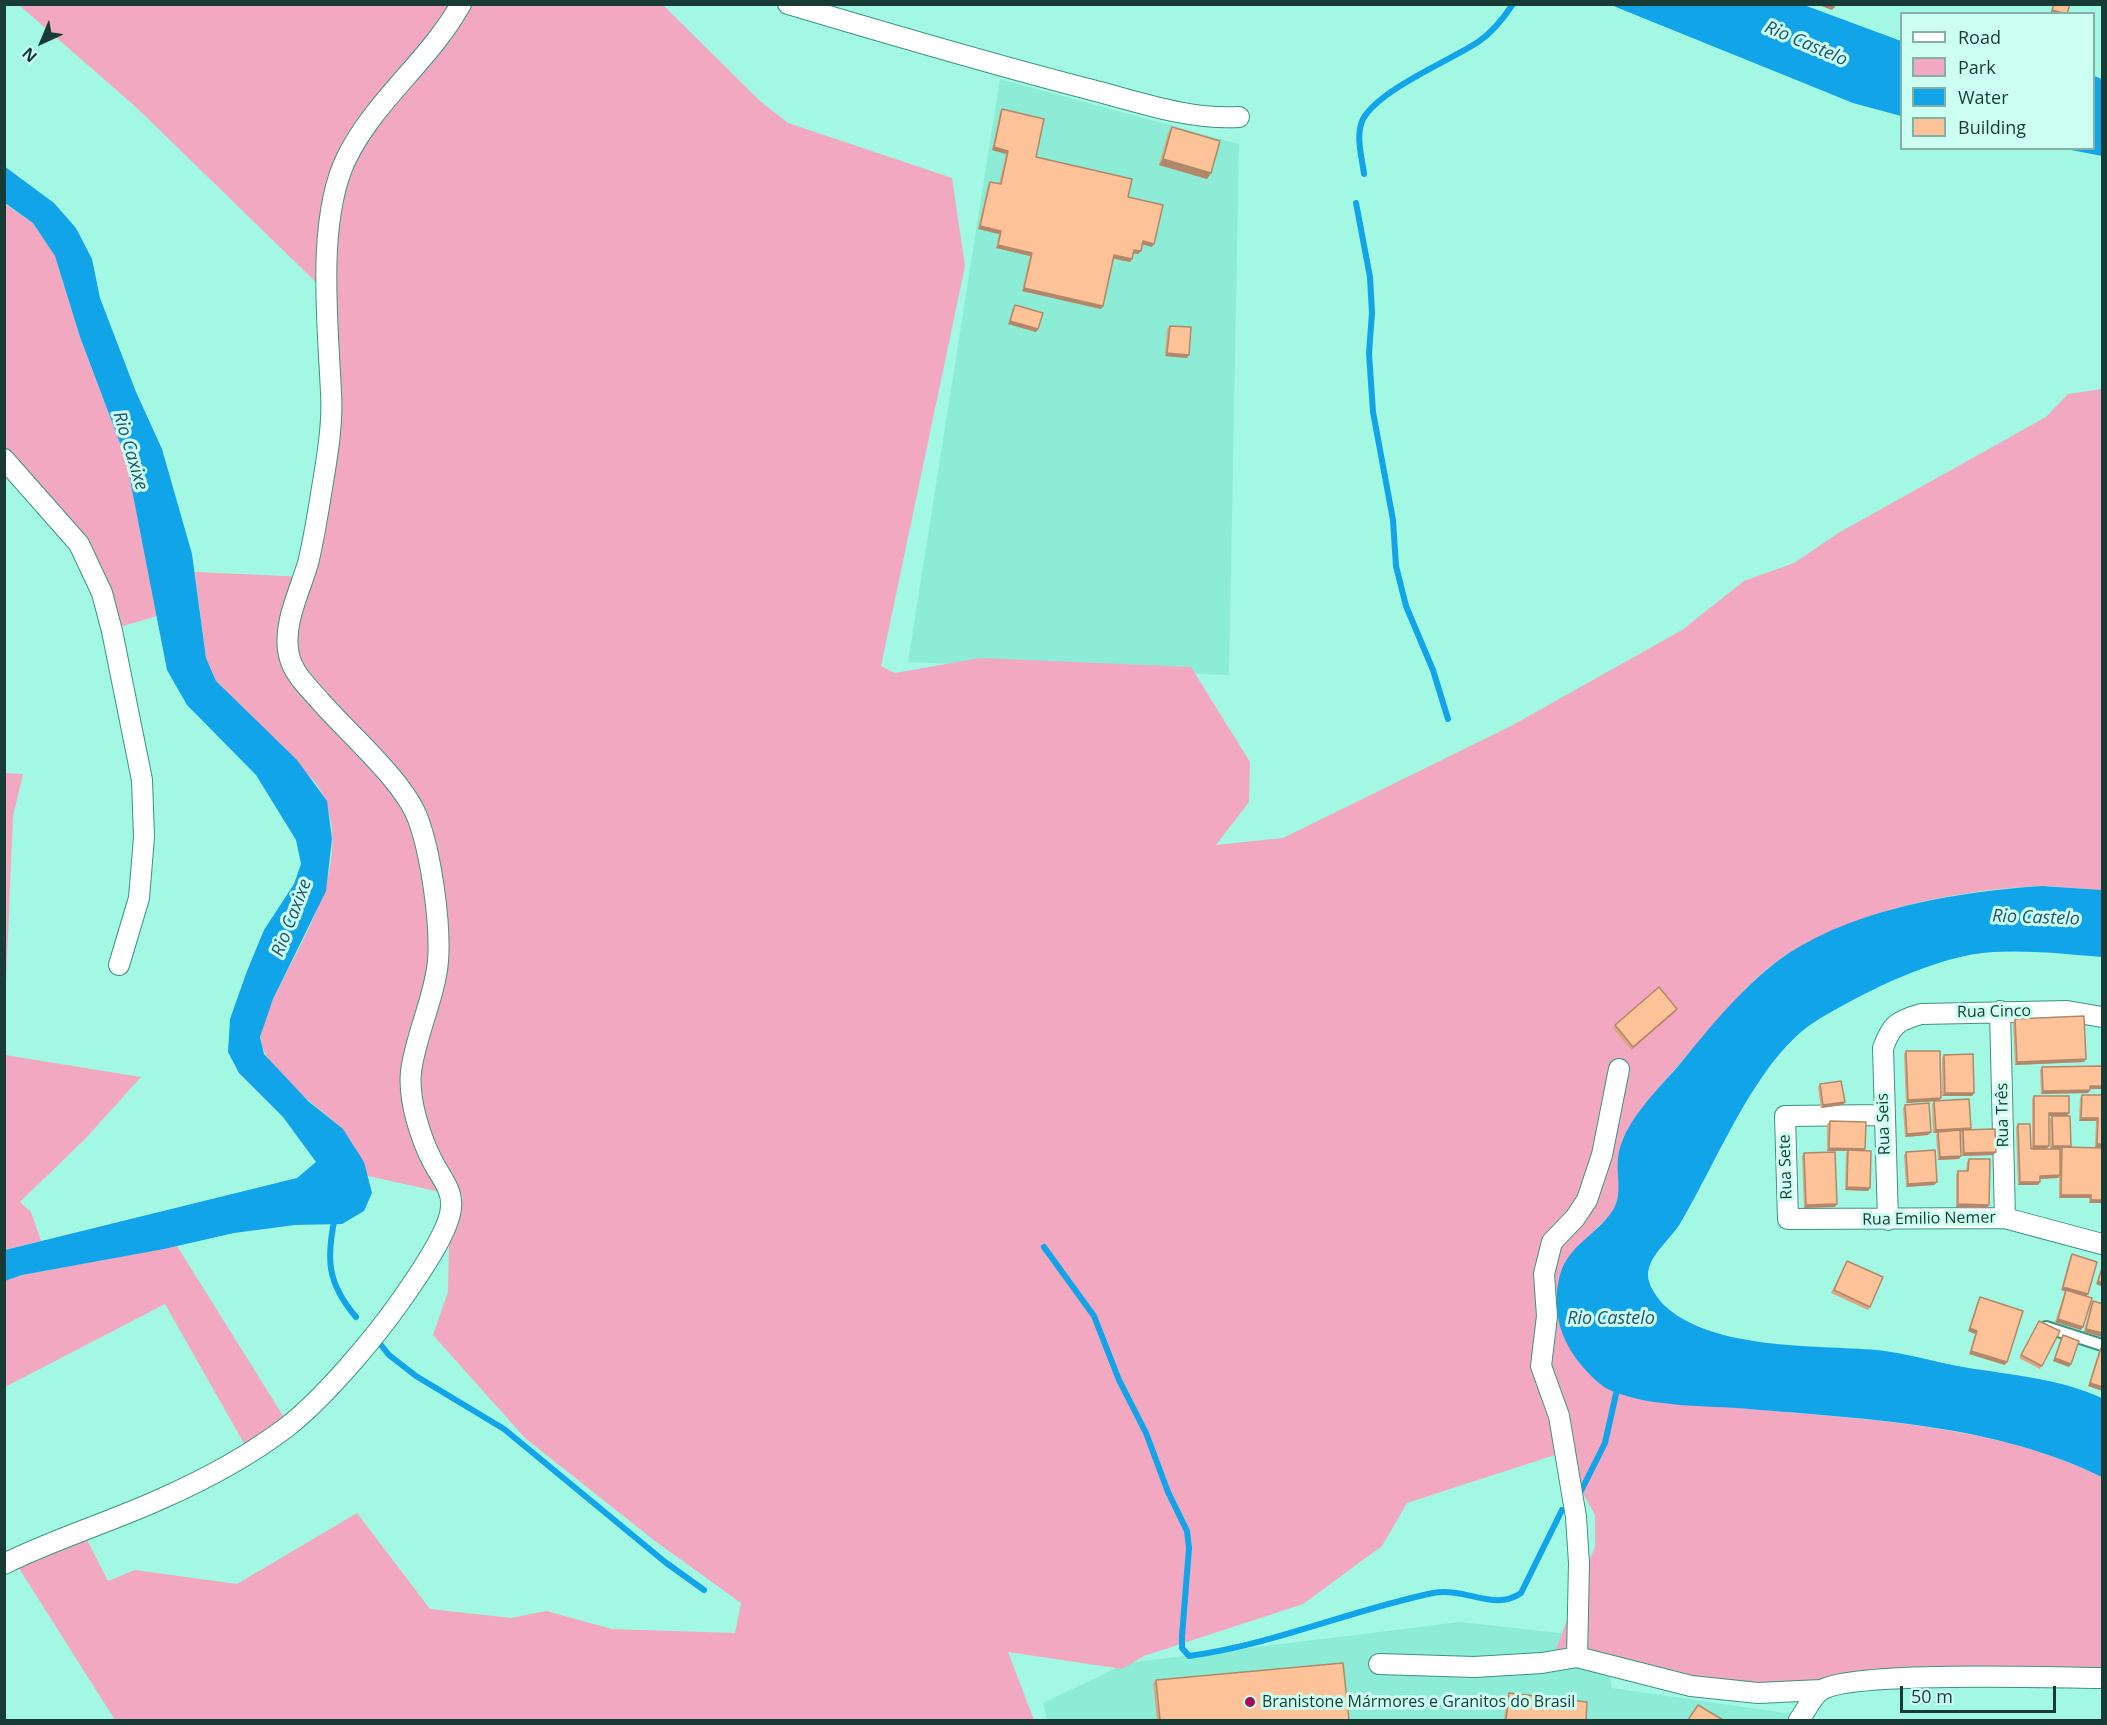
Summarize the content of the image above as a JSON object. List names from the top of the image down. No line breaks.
{"streets":{"street":["Rua Cinco","Rua Três","Rua Seis","Rua Sete","Rua Emilio Nemer"]},"crossings":[["Rua Cinco","Rua Três"],["Rua Cinco","Rua Seis"],["Rua Três","Rua Emilio Nemer"],["Rua Seis","Rua Sete"],["Rua Seis","Rua Emilio Nemer"],["Rua Sete","Rua Emilio Nemer"]],"water":["Rio Castelo","Rio Caxixe"],"places":["Branistone Mármores e Granitos do Brasil"],"legend":["Road","Park","Water","Building"],"scale_bar":"50 m","north":"bottom left"}
